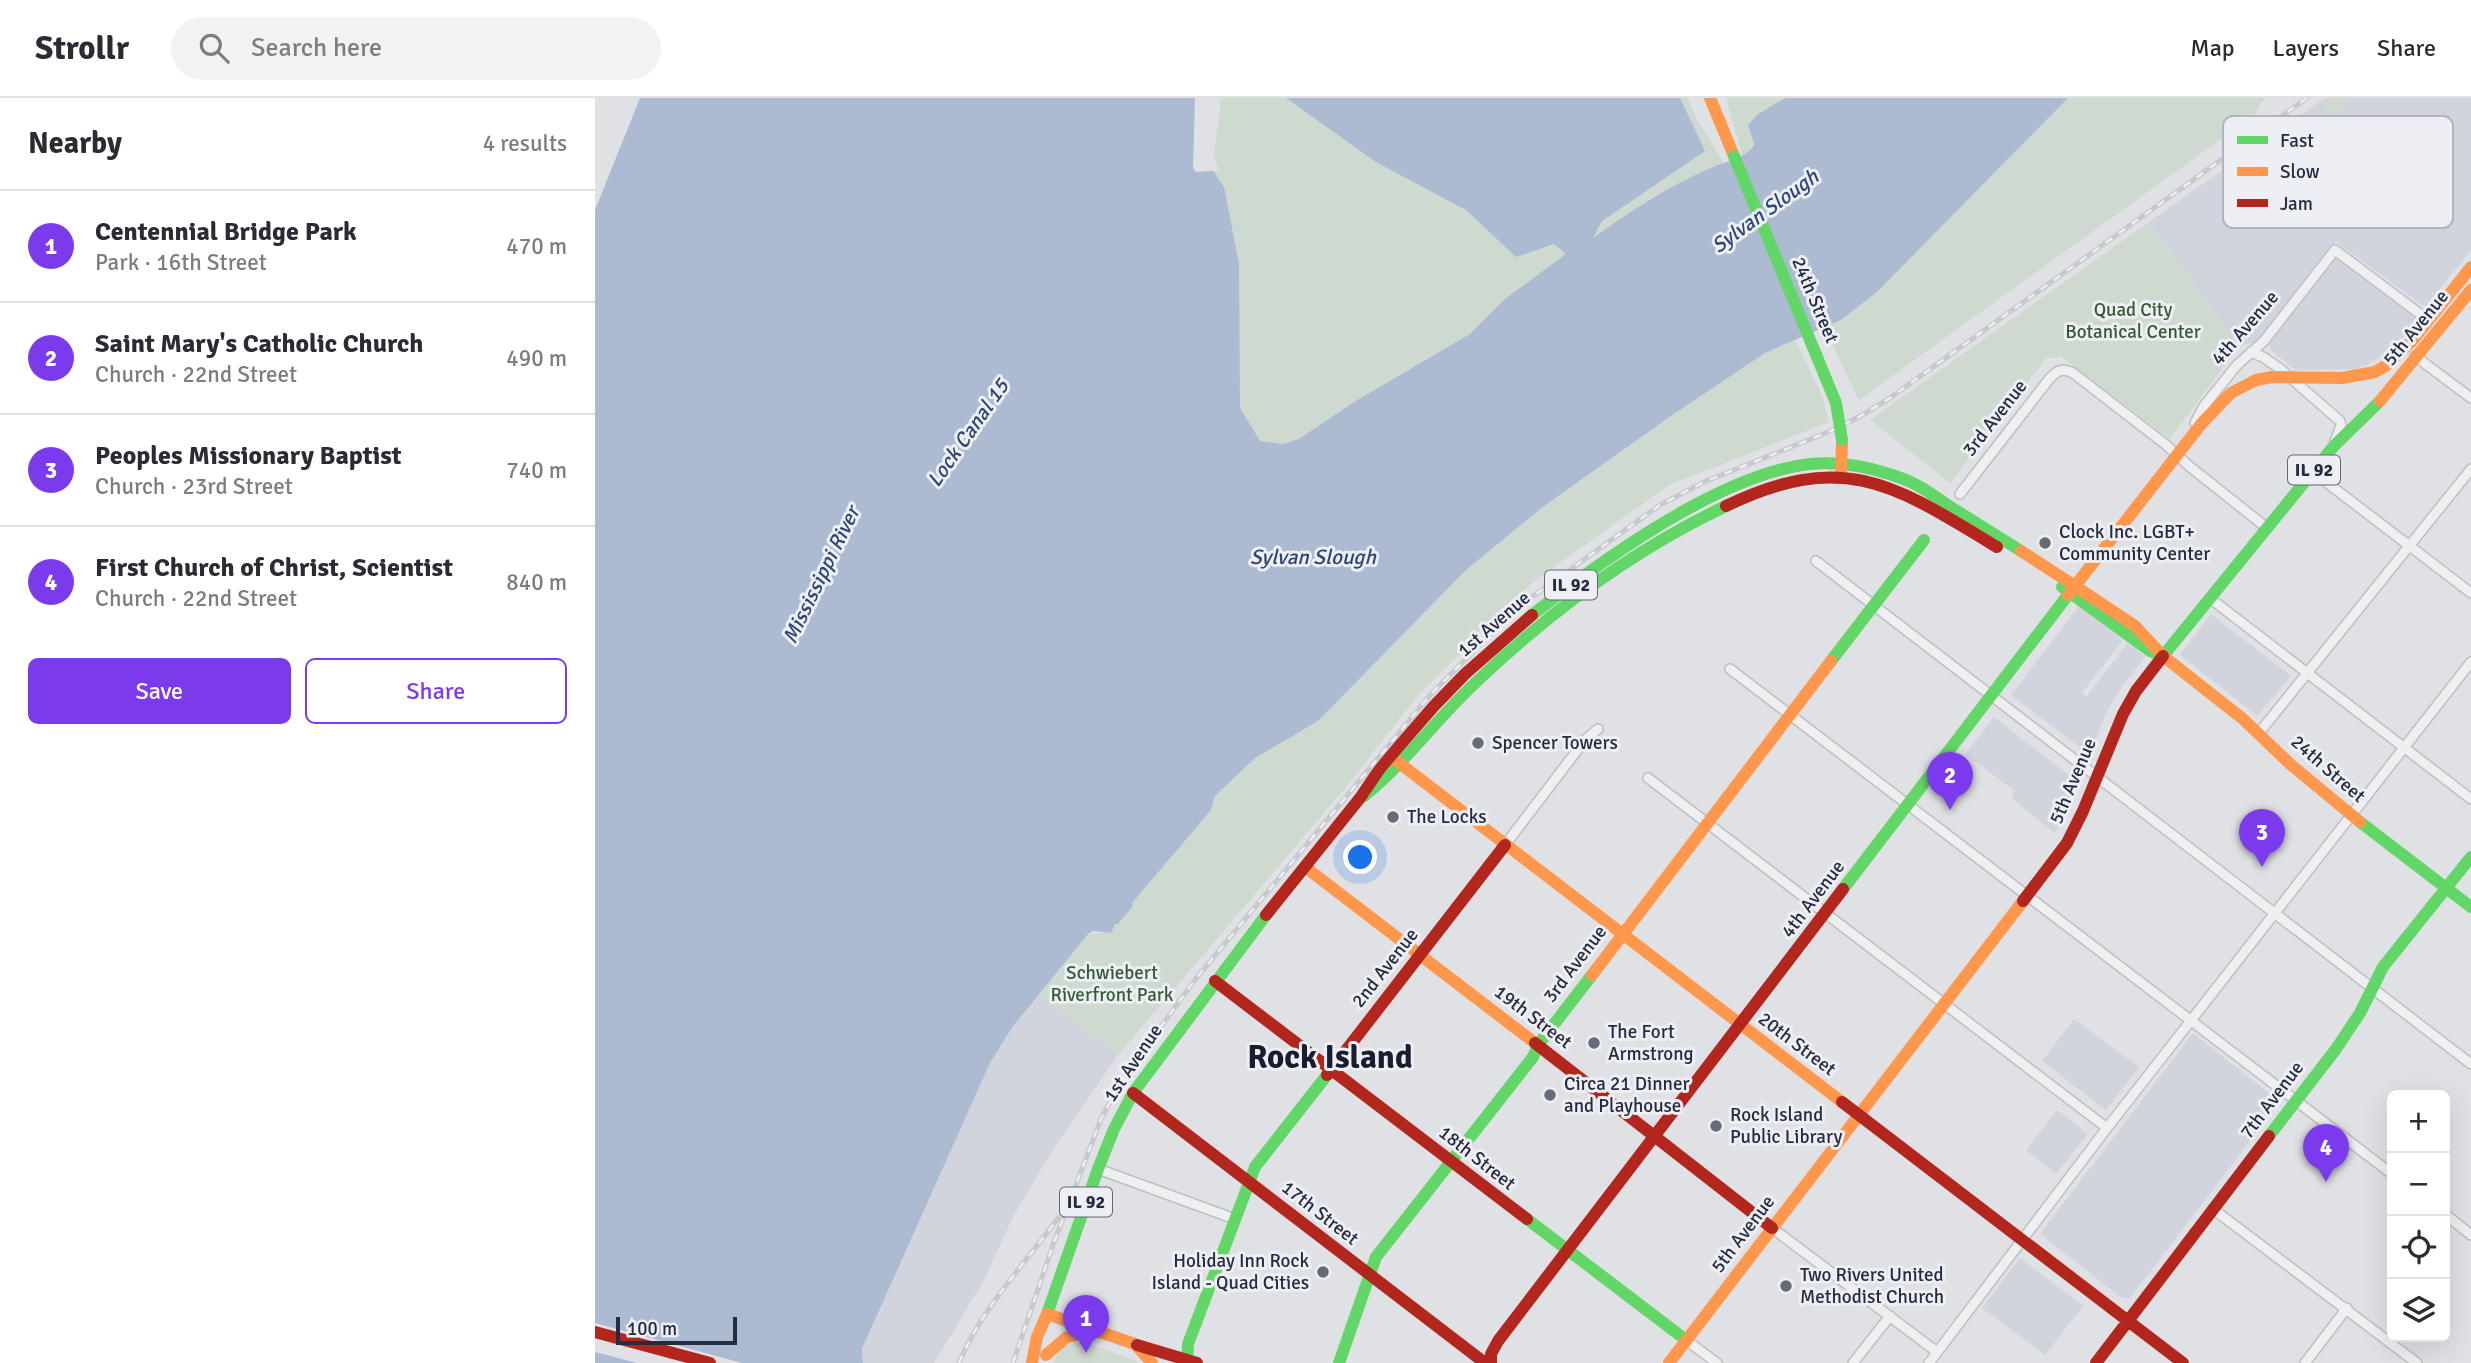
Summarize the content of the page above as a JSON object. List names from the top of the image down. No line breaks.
{"streets":{"main road":["24th Street","4th Avenue","5th Avenue","3rd Avenue","IL 92","1st Avenue","2nd Avenue","19th Street","20th Street","7th Avenue","18th Street","17th Street"]},"crossings":[["24th Street","4th Avenue"],["24th Street","5th Avenue"],["24th Street","1st Avenue"],["24th Street","7th Avenue"],["4th Avenue","5th Avenue"],["4th Avenue","3rd Avenue"],["4th Avenue","19th Street"],["4th Avenue","20th Street"],["4th Avenue","18th Street"],["4th Avenue","17th Street"],["5th Avenue","3rd Avenue"],["5th Avenue","19th Street"],["5th Avenue","20th Street"],["5th Avenue","18th Street"],["3rd Avenue","19th Street"],["3rd Avenue","20th Street"],["3rd Avenue","18th Street"],["3rd Avenue","17th Street"],["1st Avenue","19th Street"],["1st Avenue","20th Street"],["1st Avenue","18th Street"],["1st Avenue","17th Street"],["2nd Avenue","19th Street"],["2nd Avenue","20th Street"],["2nd Avenue","18th Street"],["2nd Avenue","17th Street"],["20th Street","7th Avenue"]],"districts":["Rock Island"],"water":["Sylvan Slough","Lock Canal 15","Mississippi River"],"parks":["Quad City Botanical Center","Schwiebert Riverfront Park"],"places":["Clock Inc. LGBT+ Community Center","Spencer Towers","The Locks","The Fort Armstrong","Circa 21 Dinner and Playhouse","Rock Island Public Library","Holiday Inn Rock Island - Quad Cities","Two Rivers United Methodist Church"],"legend":["Fast","Slow","Jam"],"scale_bar":"100 m","page":{"header":"Strollr","search":"Search here","nav":["Map","Layers","Share"],"heading":["Nearby","4 results"],"list":[{"mark":"1","name":"Centennial Bridge Park","note":"Park · 16th Street","value":"470 m"},{"mark":"2","name":"Saint Mary's Catholic Church","note":"Church · 22nd Street","value":"490 m"},{"mark":"3","name":"Peoples Missionary Baptist","note":"Church · 23rd Street","value":"740 m"},{"mark":"4","name":"First Church of Christ, Scientist","note":"Church · 22nd Street","value":"840 m"}],"buttons":["Save","Share"],"pins":["2","3","4","1"],"map_buttons":["+","−"],"scale":"100 m"}}
